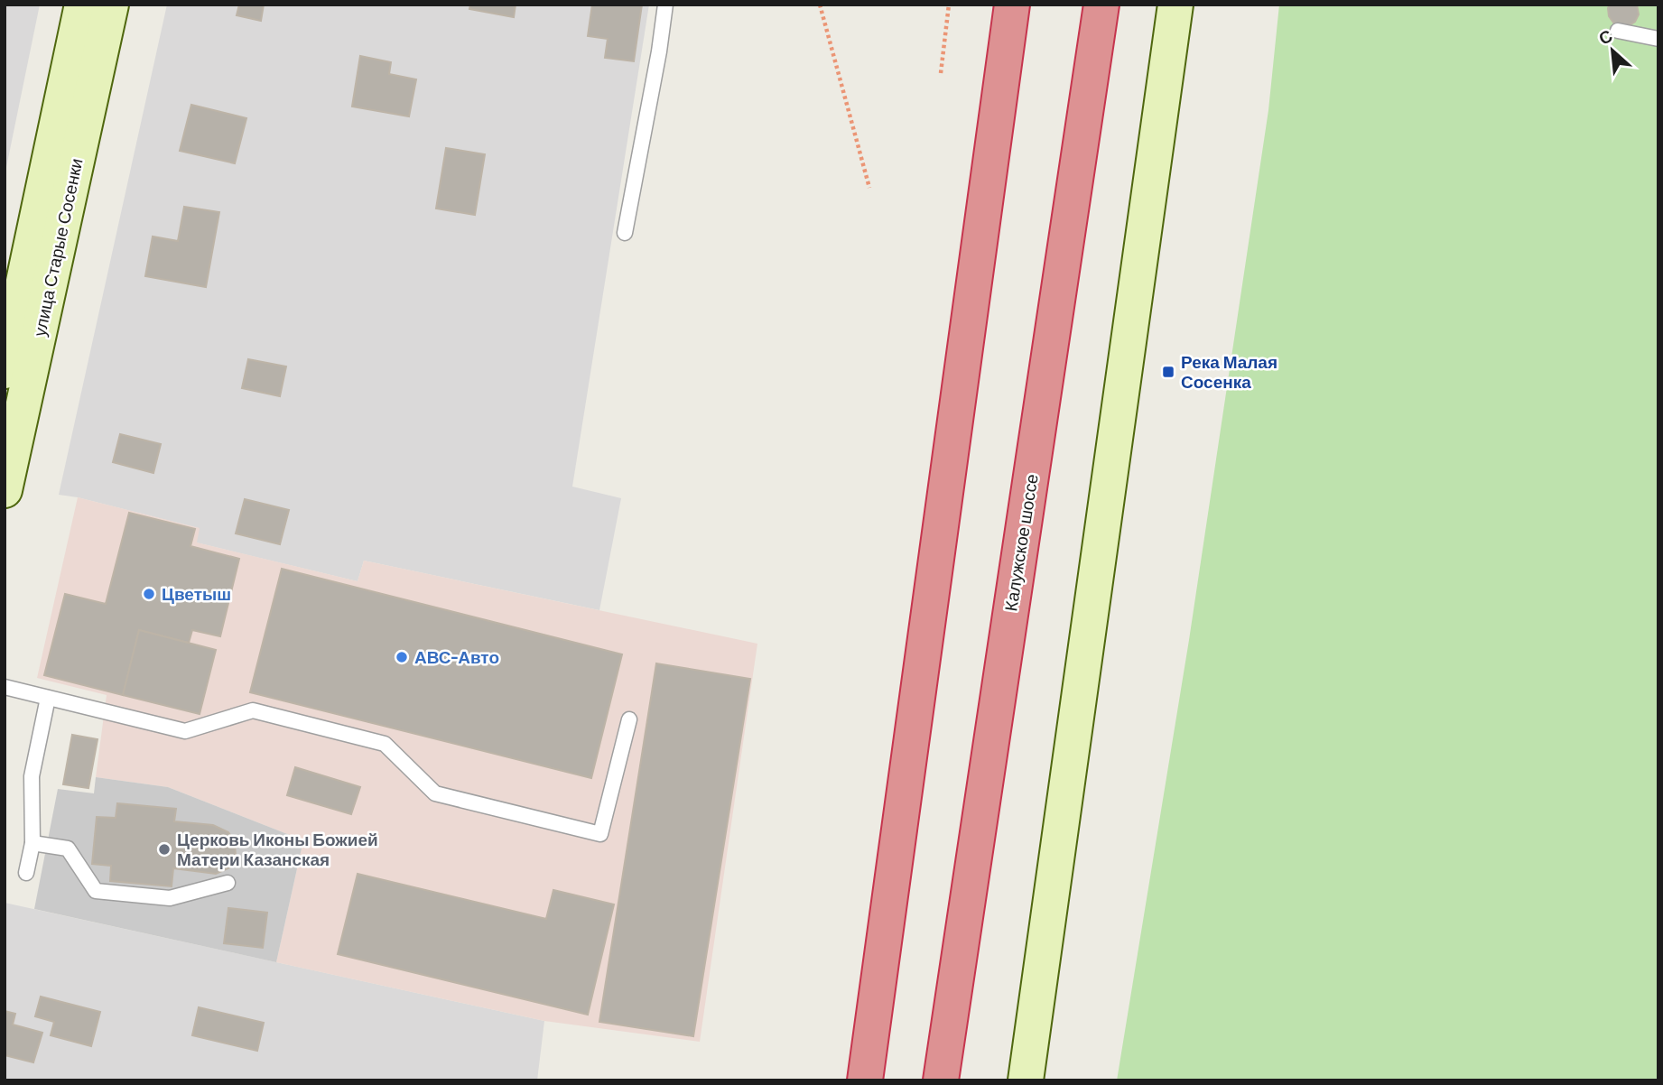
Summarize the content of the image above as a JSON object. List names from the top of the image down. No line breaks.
{"streets":{"highway":["Калужское шоссе"],"main road":["улица Старые Сосенки"]},"places":{"transit":["Река Малая Сосенка"],"other":["Цветыш","АВС-Авто","Церковь Иконы Божией Матери Казанская"]},"north":"top left"}
